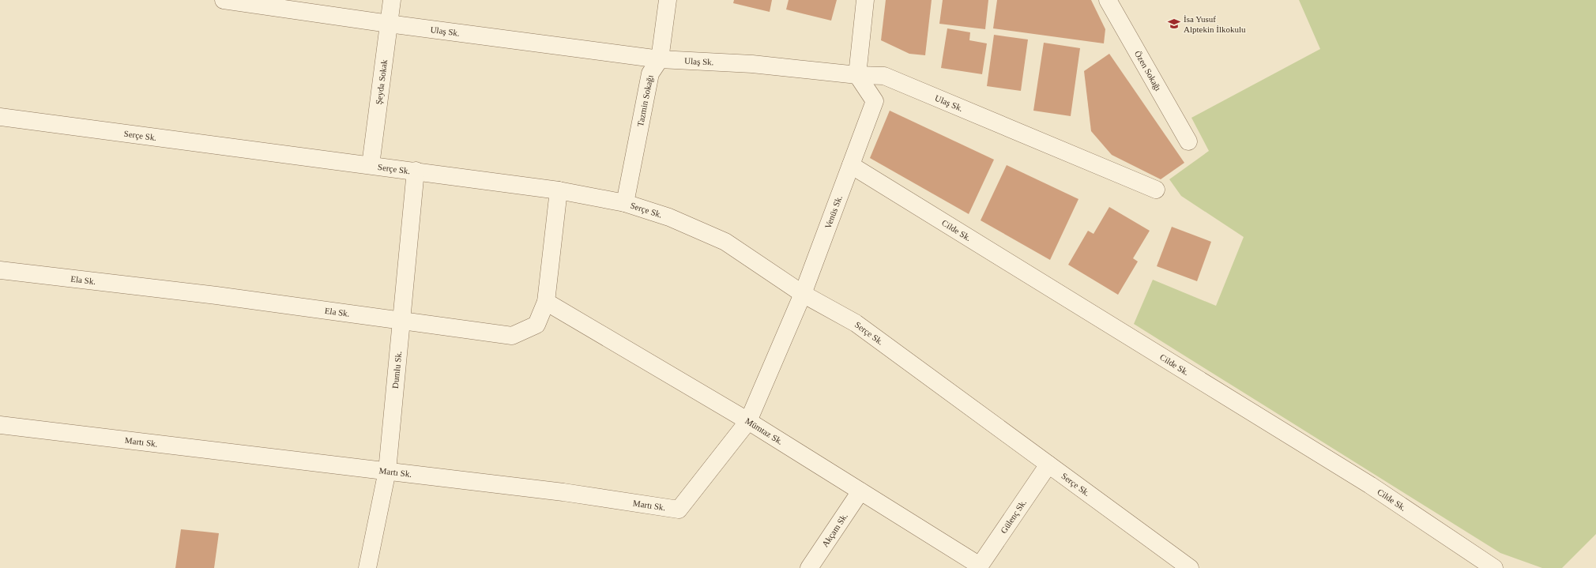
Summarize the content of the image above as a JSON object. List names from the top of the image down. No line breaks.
{"streets":{"street":["Ulaş Sk.","Özen Sokağı","Şeyda Sokak","Tazmin Sokağı","Serçe Sk.","Venüs Sk.","Cilde Sk.","Ela Sk.","Dumlu Sk.","Mümtaz Sk.","Martı Sk.","Gülenç Sk.","Akçam Sk."]},"crossings":[["Ulaş Sk.","Şeyda Sokak"],["Ulaş Sk.","Tazmin Sokağı"],["Ulaş Sk.","Venüs Sk."],["Şeyda Sokak","Serçe Sk."],["Tazmin Sokağı","Serçe Sk."],["Serçe Sk.","Venüs Sk."],["Serçe Sk.","Ela Sk."],["Serçe Sk.","Dumlu Sk."],["Serçe Sk.","Gülenç Sk."],["Venüs Sk.","Cilde Sk."],["Venüs Sk.","Mümtaz Sk."],["Venüs Sk.","Martı Sk."],["Ela Sk.","Dumlu Sk."],["Ela Sk.","Mümtaz Sk."],["Dumlu Sk.","Martı Sk."],["Mümtaz Sk.","Martı Sk."],["Mümtaz Sk.","Gülenç Sk."],["Mümtaz Sk.","Akçam Sk."]],"places":{"school or university":["İsa Yusuf Alptekin İlkokulu"]}}
